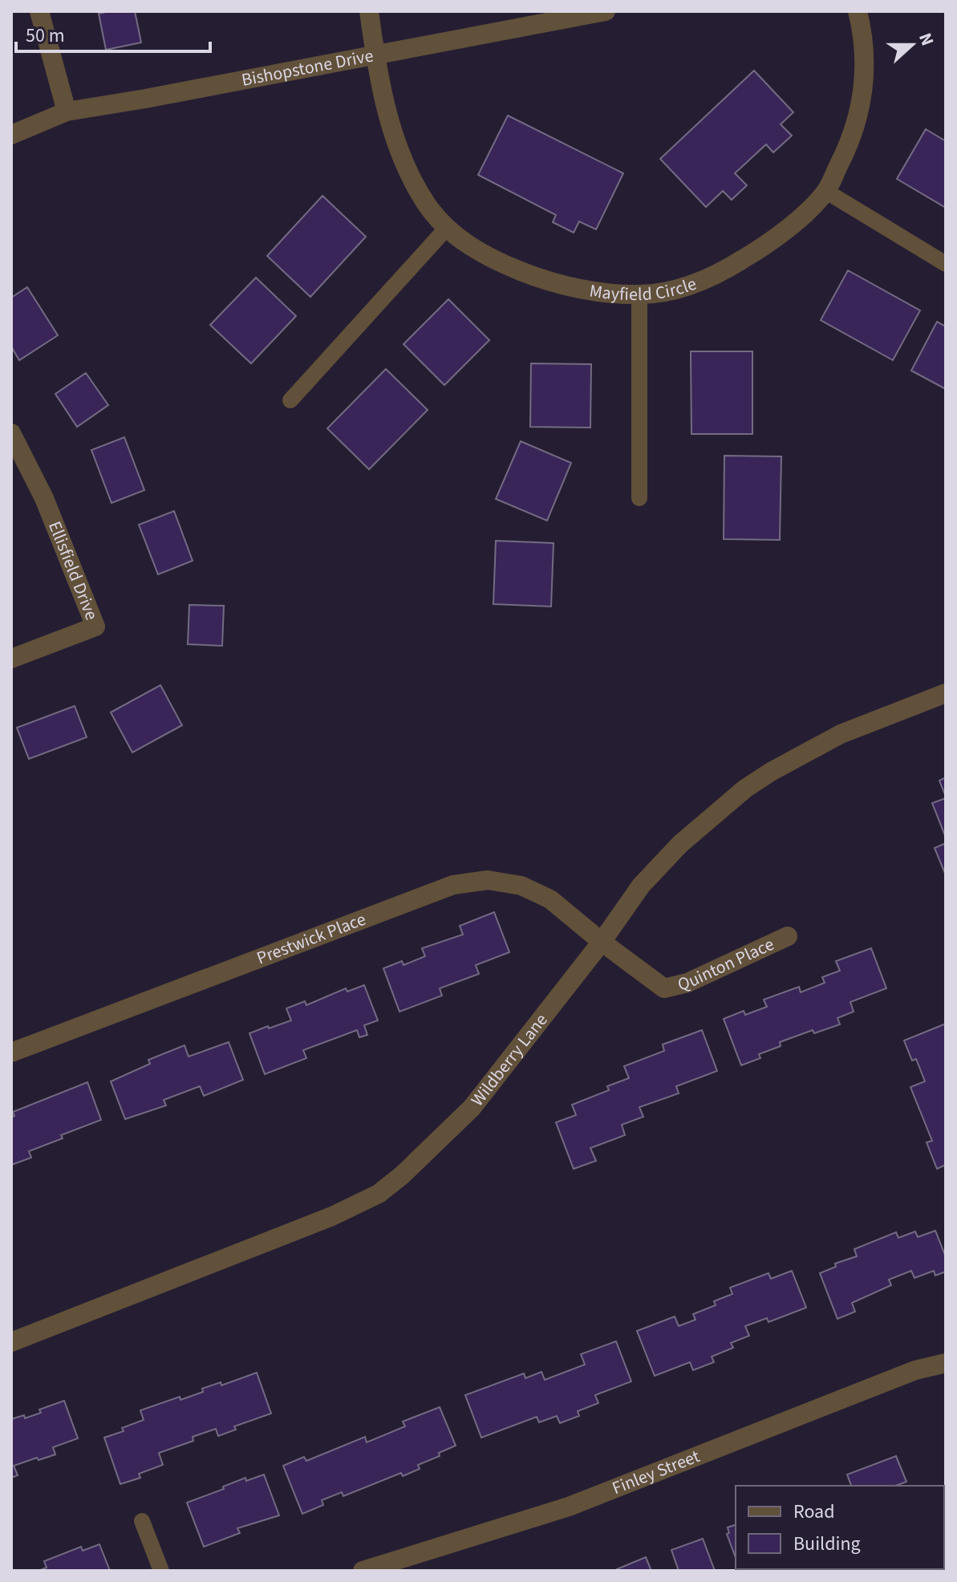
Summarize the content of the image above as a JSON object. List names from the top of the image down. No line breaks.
{"streets":{"street":["Bishopstone Drive","Mayfield Circle","Ellisfield Drive","Prestwick Place","Quinton Place","Wildberry Lane","Finley Street"]},"crossings":[["Bishopstone Drive","Mayfield Circle"],["Prestwick Place","Quinton Place"],["Prestwick Place","Wildberry Lane"],["Quinton Place","Wildberry Lane"]],"legend":["Road","Building"],"scale_bar":"50 m","north":"right"}
